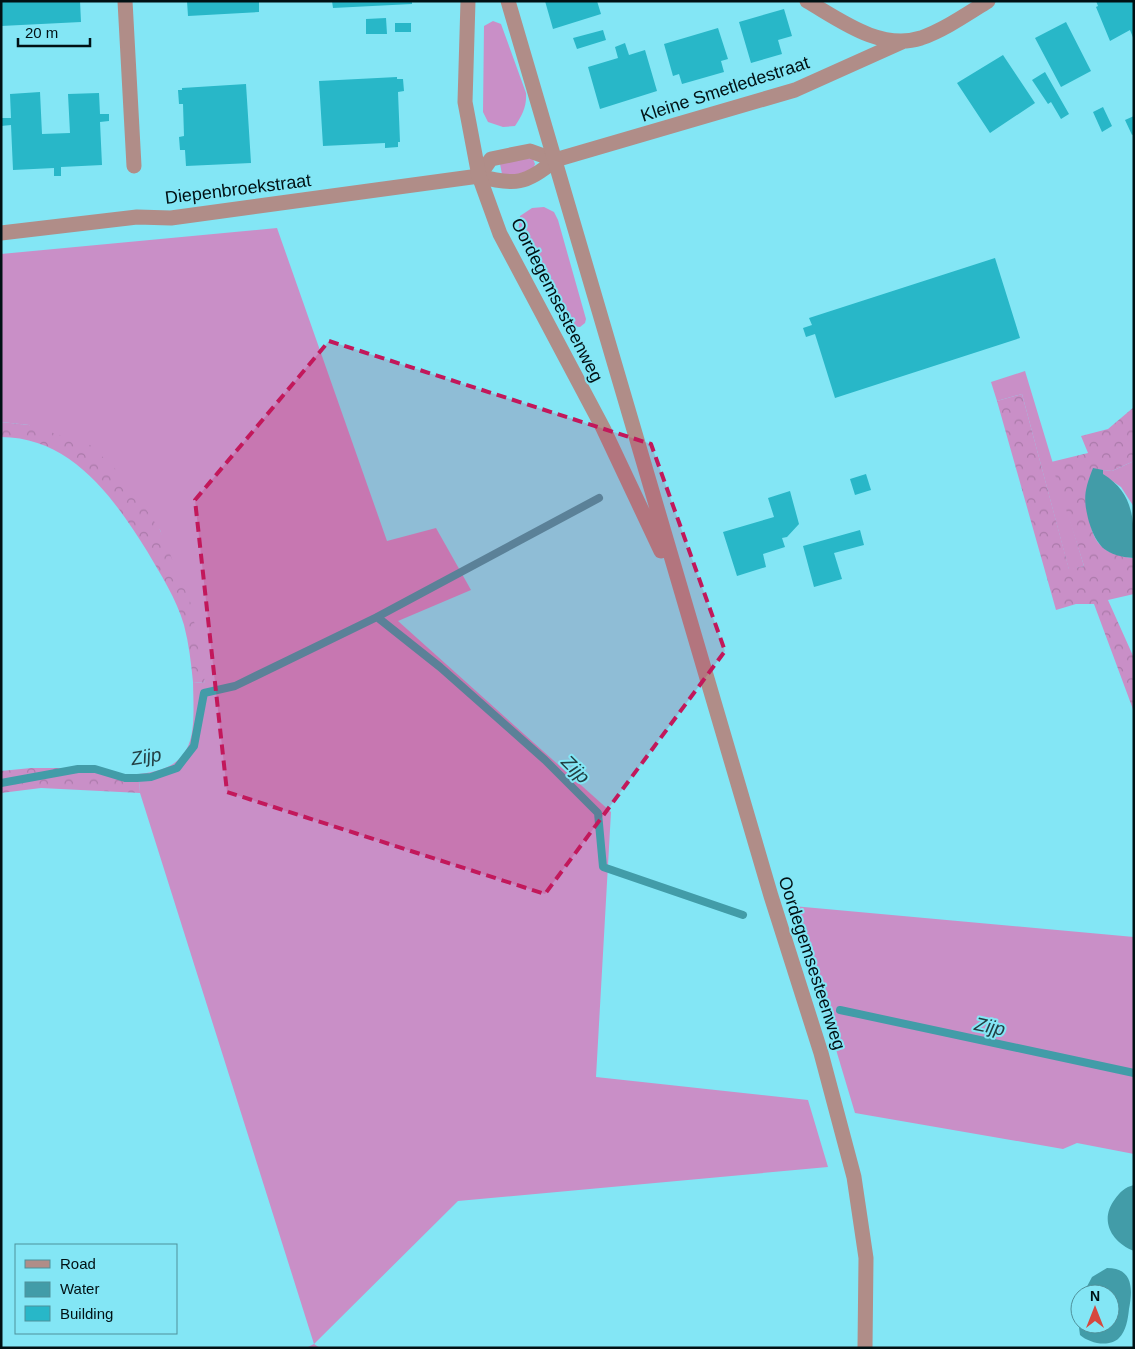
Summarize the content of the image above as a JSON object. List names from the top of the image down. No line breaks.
{"streets":{"street":["Kleine Smetledestraat","Diepenbroekstraat","Oordegemsesteenweg"]},"crossings":[["Kleine Smetledestraat","Diepenbroekstraat"],["Kleine Smetledestraat","Oordegemsesteenweg"],["Diepenbroekstraat","Oordegemsesteenweg"]],"water":["Zijp"],"legend":["Road","Water","Building"],"scale_bar":"20 m","north":"top"}
